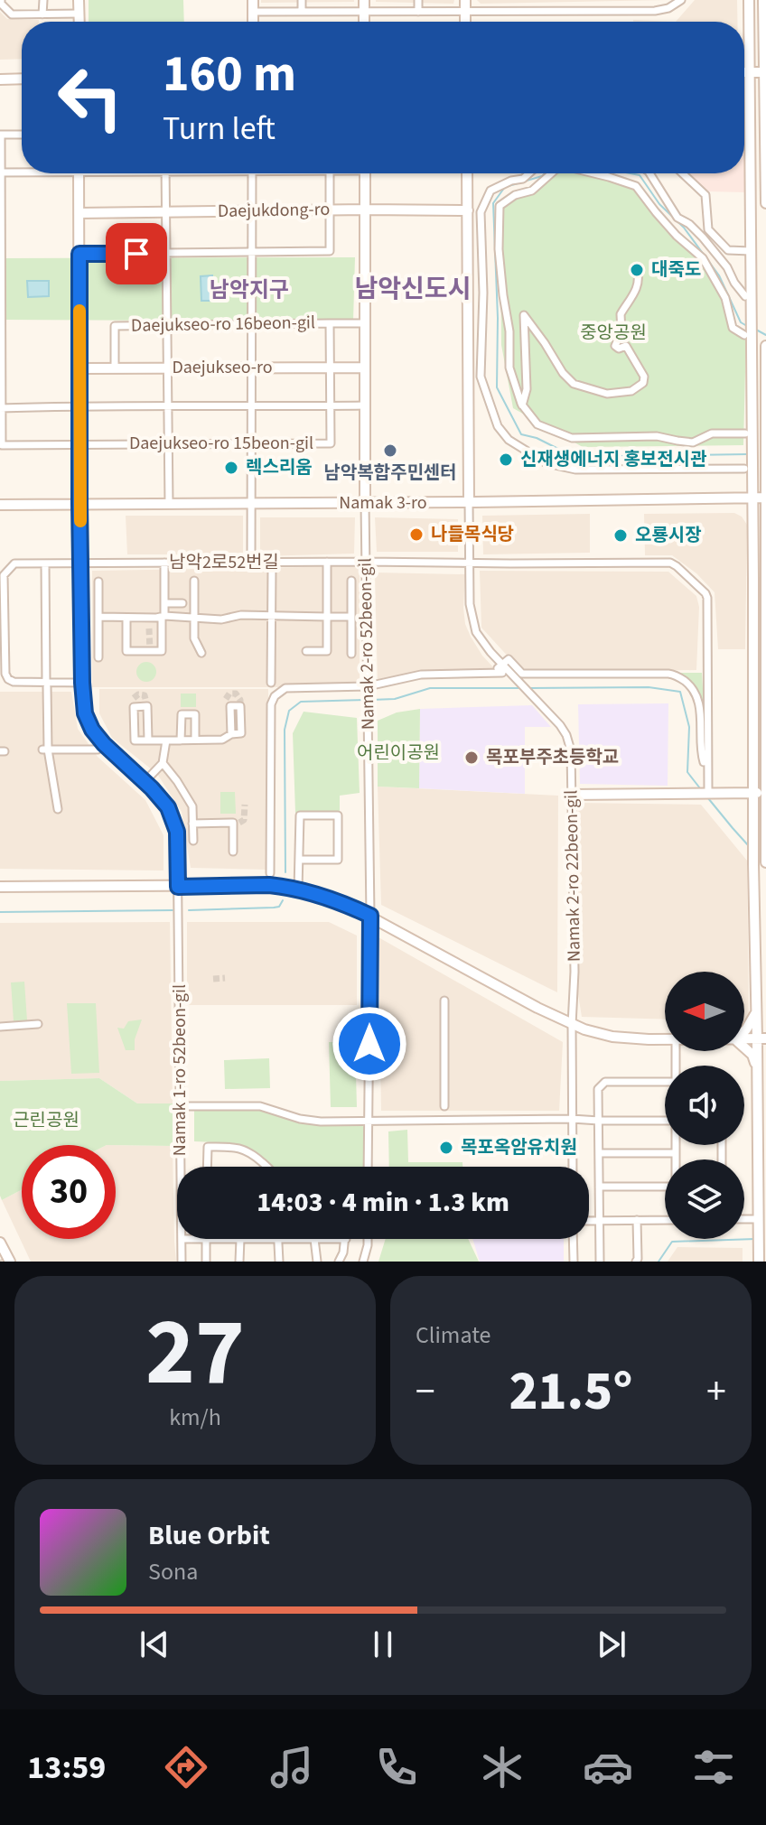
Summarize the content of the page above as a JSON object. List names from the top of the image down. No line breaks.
{"streets":{"street":["Daejukdong-ro","Daejukseo-ro 16beon-gil","Daejukseo-ro","Daejukseo-ro 15beon-gil","Namak 3-ro","남악2로52번길","Namak 2-ro 52beon-gil","Namak 2-ro 22beon-gil","Namak 1-ro 52beon-gil"]},"crossings":[["Daejukseo-ro 16beon-gil","Daejukseo-ro"],["Daejukseo-ro 16beon-gil","Daejukseo-ro 15beon-gil"],["Daejukseo-ro","Daejukseo-ro 15beon-gil"],["Namak 3-ro","Namak 2-ro 52beon-gil"],["Namak 3-ro","Namak 2-ro 22beon-gil"],["남악2로52번길","Namak 2-ro 52beon-gil"],["남악2로52번길","Namak 2-ro 22beon-gil"]],"districts":["남악신도시","남악지구"],"parks":["중앙공원","어린이공원","근린공원"],"places":["대죽도","남악복합주민센터","신재생에너지 홍보전시관","렉스리움","나들목식당","오룡시장","목포부주초등학교","목포옥암유치원"],"north":"left","page":{"turn":["160 m","Turn left"],"limit":"30","trip":"14:03 · 4 min · 1.3 km","tile":[["27","km/h"],"Climate"],"heat":["−","21.5°","+"],"song":["Blue Orbit","Sona"],"tabs":"13:59"}}
